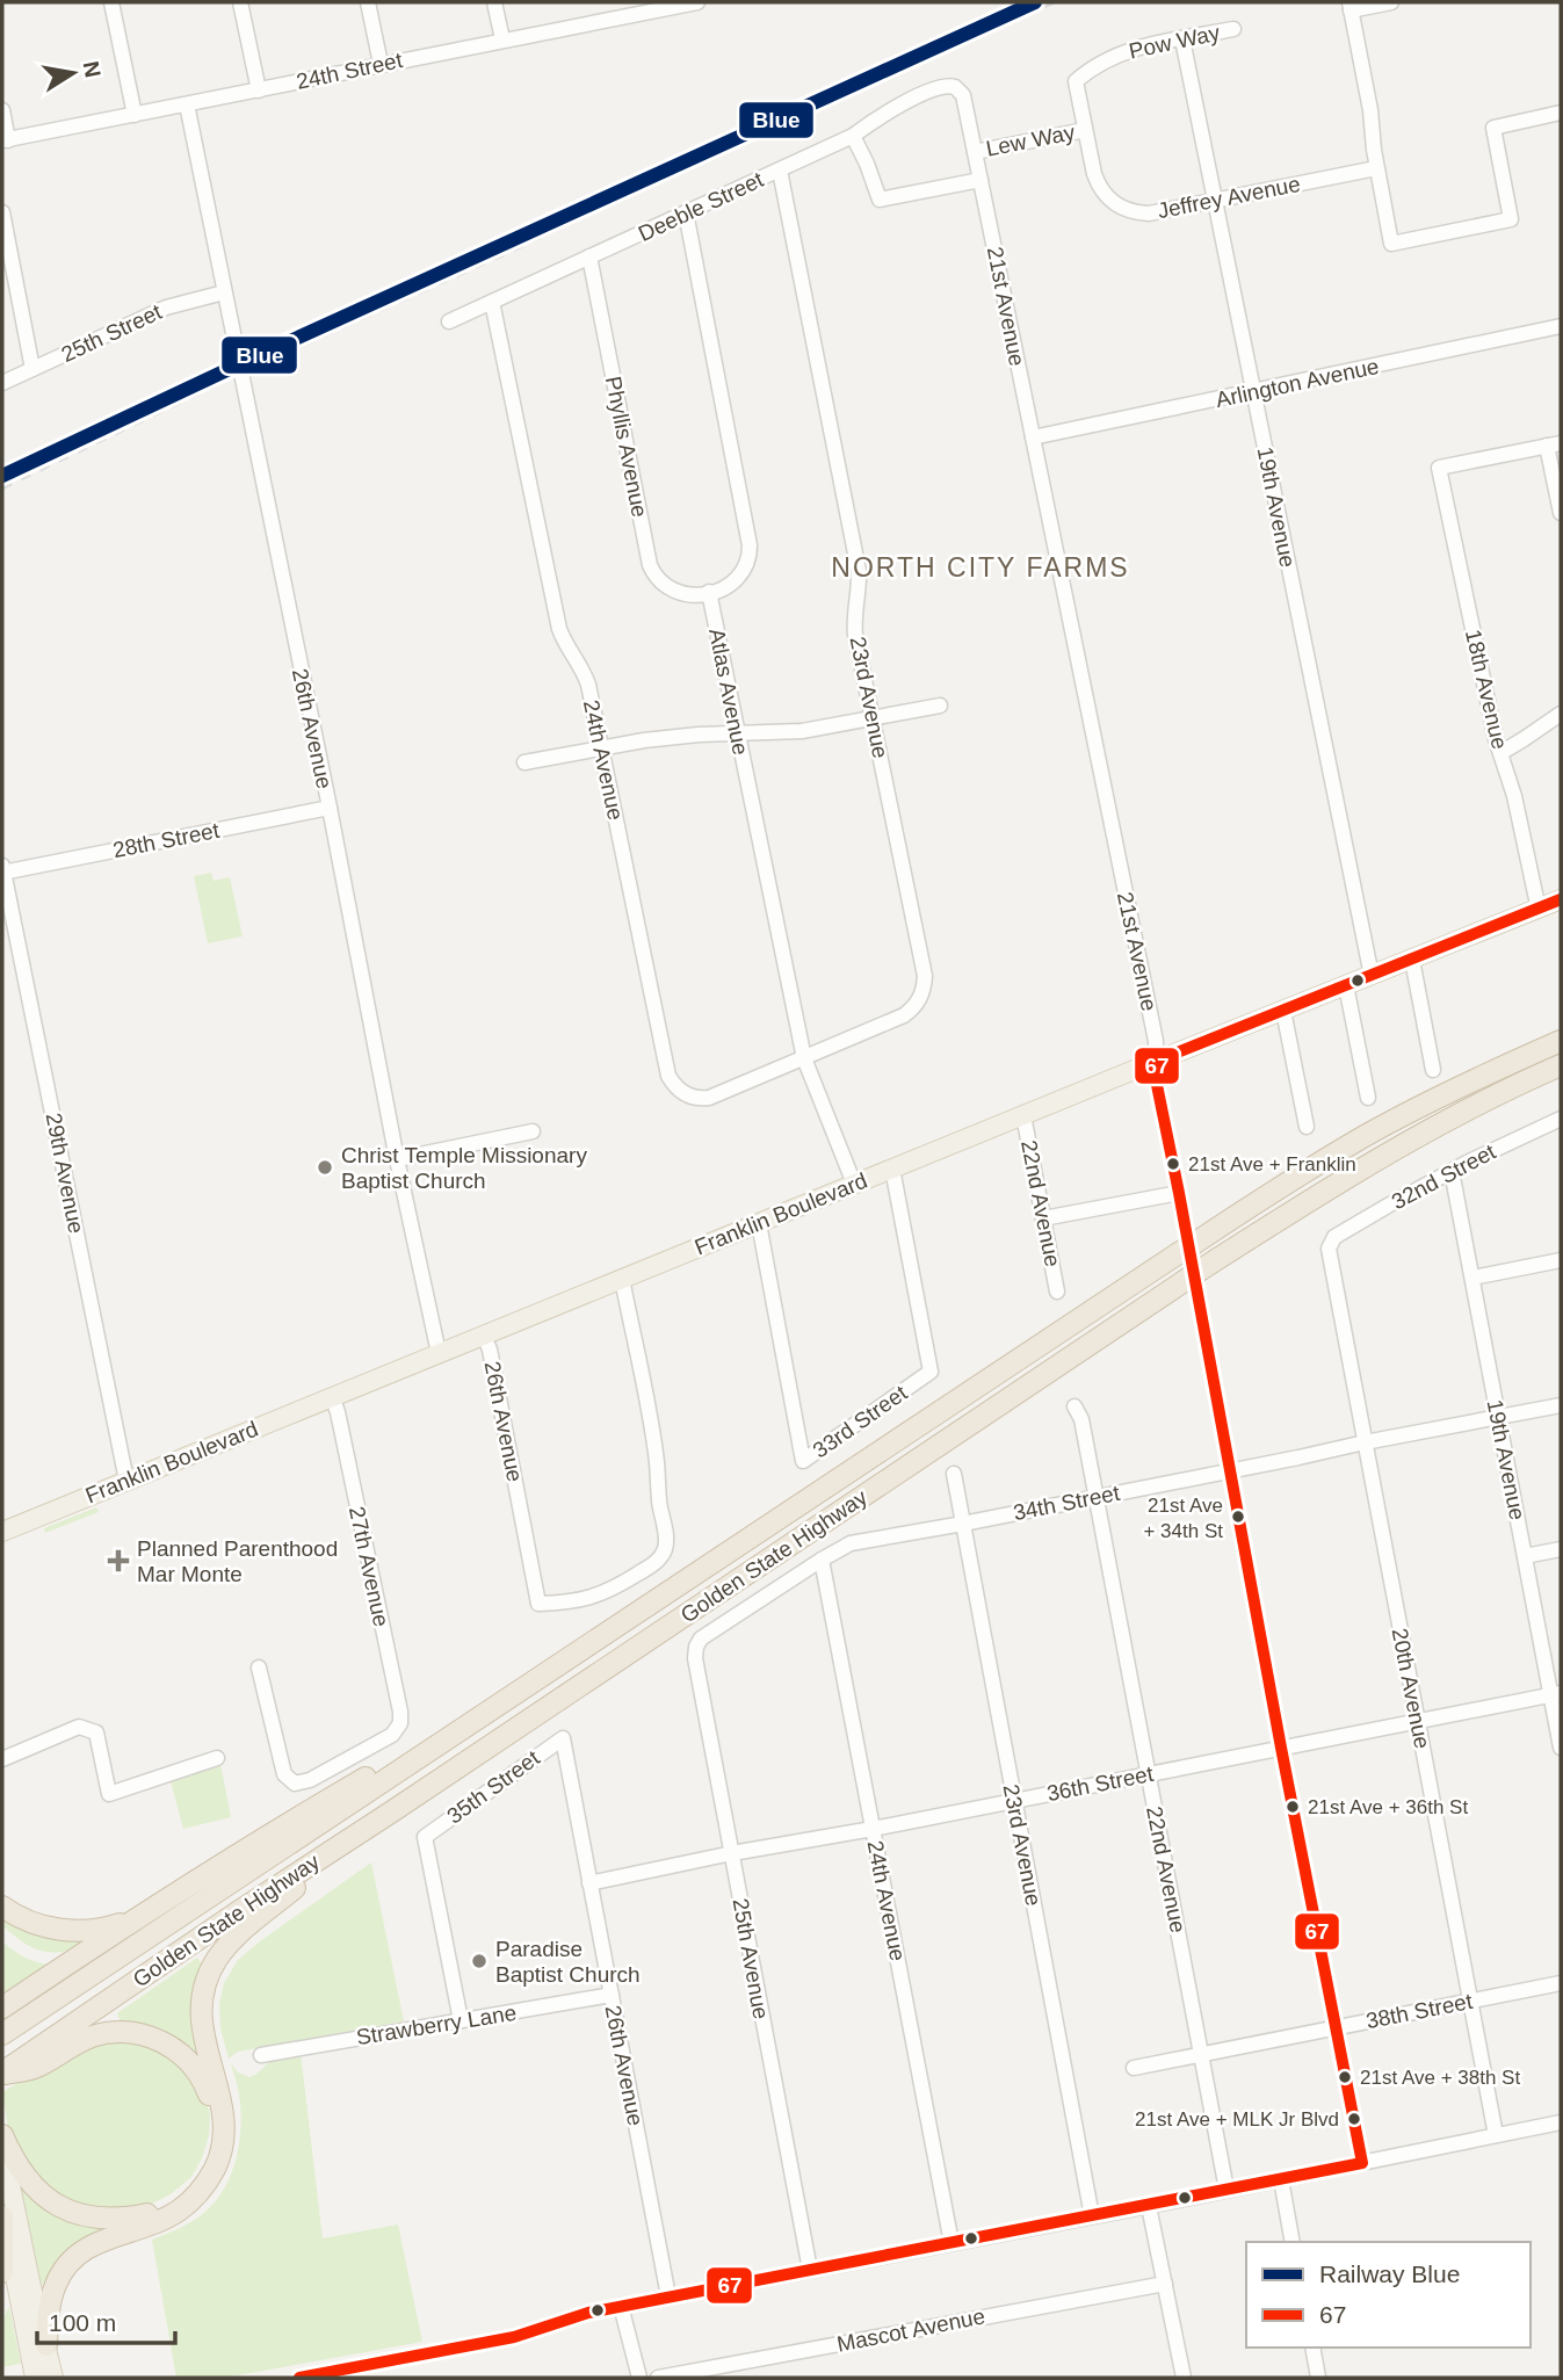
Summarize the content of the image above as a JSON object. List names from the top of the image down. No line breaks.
{"streets":{"highway":["Golden State Highway"],"main road":["Franklin Boulevard"],"street":["Pow Way","24th Street","Lew Way","Jeffrey Avenue","Deeble Street","21st Avenue","25th Street","Arlington Avenue","Phyllis Avenue","19th Avenue","18th Avenue","Atlas Avenue","23rd Avenue","26th Avenue","24th Avenue","28th Street","29th Avenue","32nd Street","22nd Avenue","33rd Street","34th Street","27th Avenue","20th Avenue","36th Street","35th Street","25th Avenue","38th Street","Strawberry Lane","Mascot Avenue"]},"crossings":[["Pow Way","Lew Way"],["Pow Way","Jeffrey Avenue"],["Pow Way","19th Avenue"],["24th Street","26th Avenue"],["Lew Way","Jeffrey Avenue"],["Lew Way","21st Avenue"],["Jeffrey Avenue","19th Avenue"],["Deeble Street","21st Avenue"],["Deeble Street","Phyllis Avenue"],["Deeble Street","23rd Avenue"],["Deeble Street","24th Avenue"],["21st Avenue","Arlington Avenue"],["21st Avenue","Franklin Boulevard"],["21st Avenue","34th Street"],["21st Avenue","36th Street"],["21st Avenue","38th Street"],["25th Street","26th Avenue"],["Arlington Avenue","19th Avenue"],["Phyllis Avenue","Atlas Avenue"],["19th Avenue","32nd Street"],["19th Avenue","Franklin Boulevard"],["19th Avenue","34th Street"],["19th Avenue","36th Street"],["18th Avenue","Franklin Boulevard"],["Atlas Avenue","23rd Avenue"],["Atlas Avenue","24th Avenue"],["Atlas Avenue","Franklin Boulevard"],["23rd Avenue","24th Avenue"],["23rd Avenue","34th Street"],["23rd Avenue","36th Street"],["26th Avenue","28th Street"],["26th Avenue","Franklin Boulevard"],["26th Avenue","36th Street"],["26th Avenue","35th Street"],["26th Avenue","Strawberry Lane"],["24th Avenue","34th Street"],["24th Avenue","36th Street"],["28th Street","29th Avenue"],["29th Avenue","Franklin Boulevard"],["32nd Street","20th Avenue"],["22nd Avenue","Franklin Boulevard"],["22nd Avenue","34th Street"],["22nd Avenue","36th Street"],["22nd Avenue","38th Street"],["Franklin Boulevard","33rd Street"],["Franklin Boulevard","27th Avenue"],["34th Street","20th Avenue"],["34th Street","25th Avenue"],["20th Avenue","36th Street"],["20th Avenue","38th Street"],["36th Street","25th Avenue"],["35th Street","Strawberry Lane"]],"districts":["NORTH CITY FARMS"],"places":{"other":["21st Ave + Franklin","Christ Temple Missionary Baptist Church","21st Ave + 34th St","21st Ave + 36th St","Paradise Baptist Church","21st Ave + 38th St","21st Ave + MLK Jr Blvd"],"health":["Planned Parenthood Mar Monte"]},"lines":["rail line Blue","transit line 67"],"legend":["Railway Blue","67"],"scale_bar":"100 m","north":"right"}
